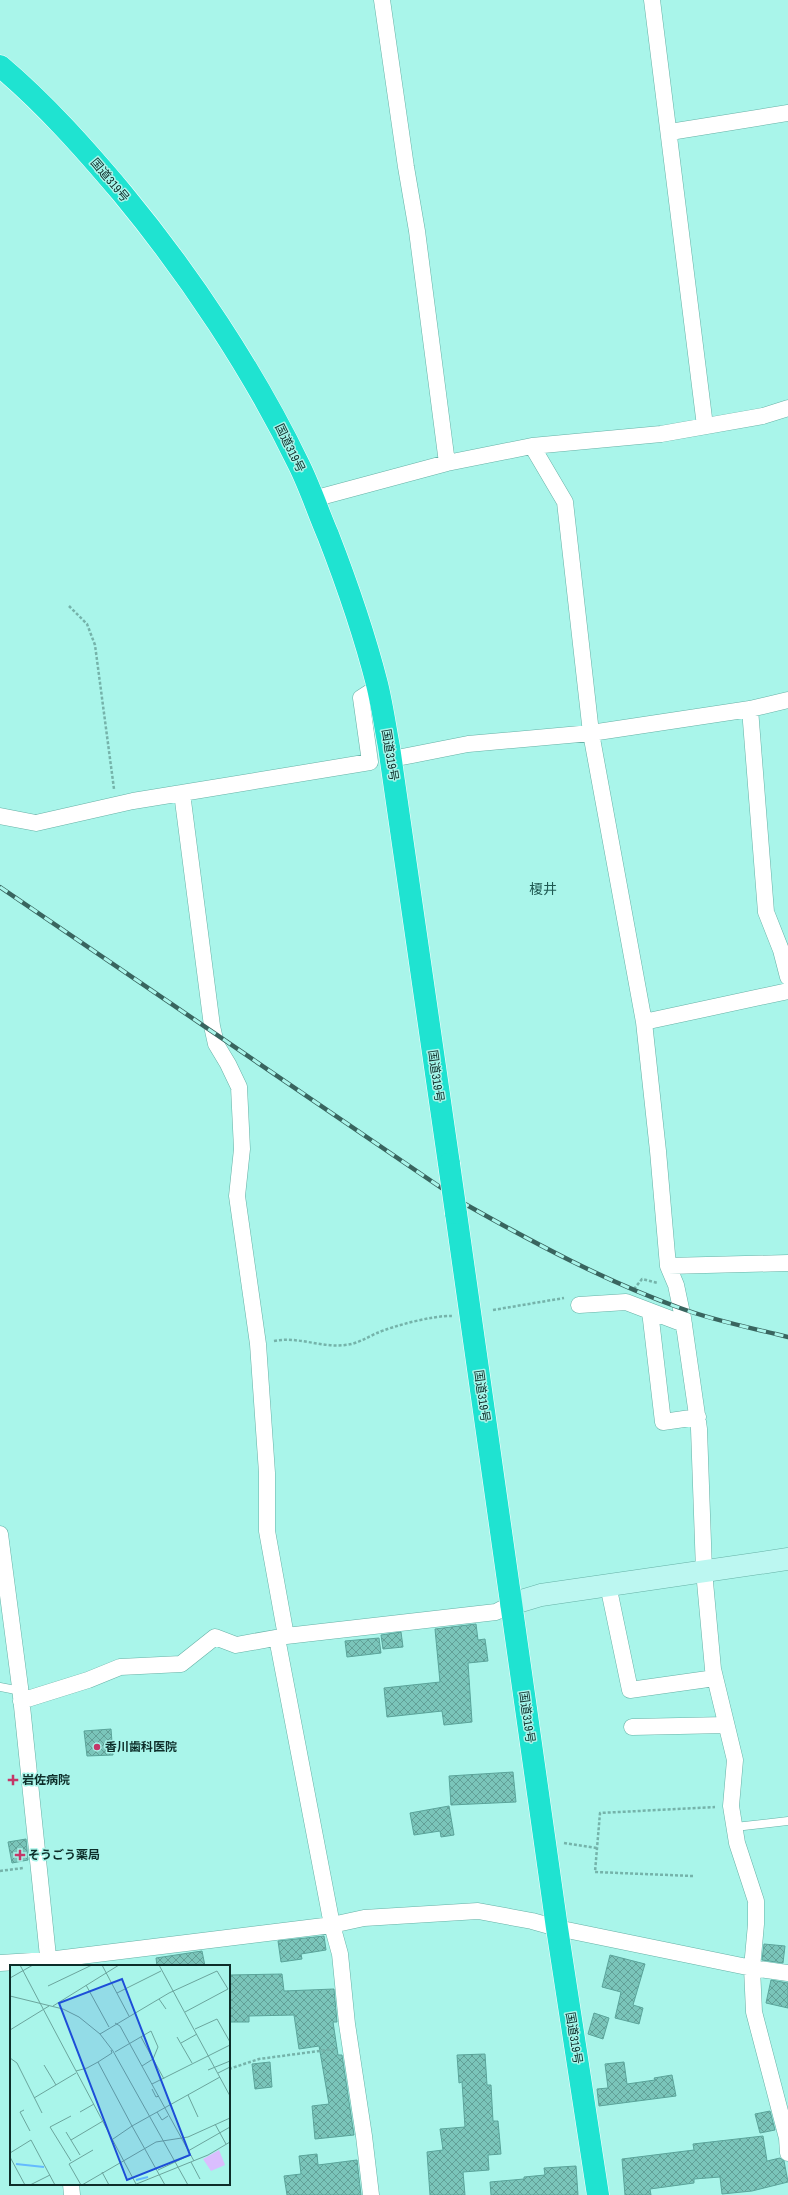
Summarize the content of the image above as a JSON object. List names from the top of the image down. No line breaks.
{"streets":{"highway":["国道319号"]},"districts":["榎井"],"places":{"other":["香川歯科医院"],"health":["岩佐病院","そうごう薬局"]}}
